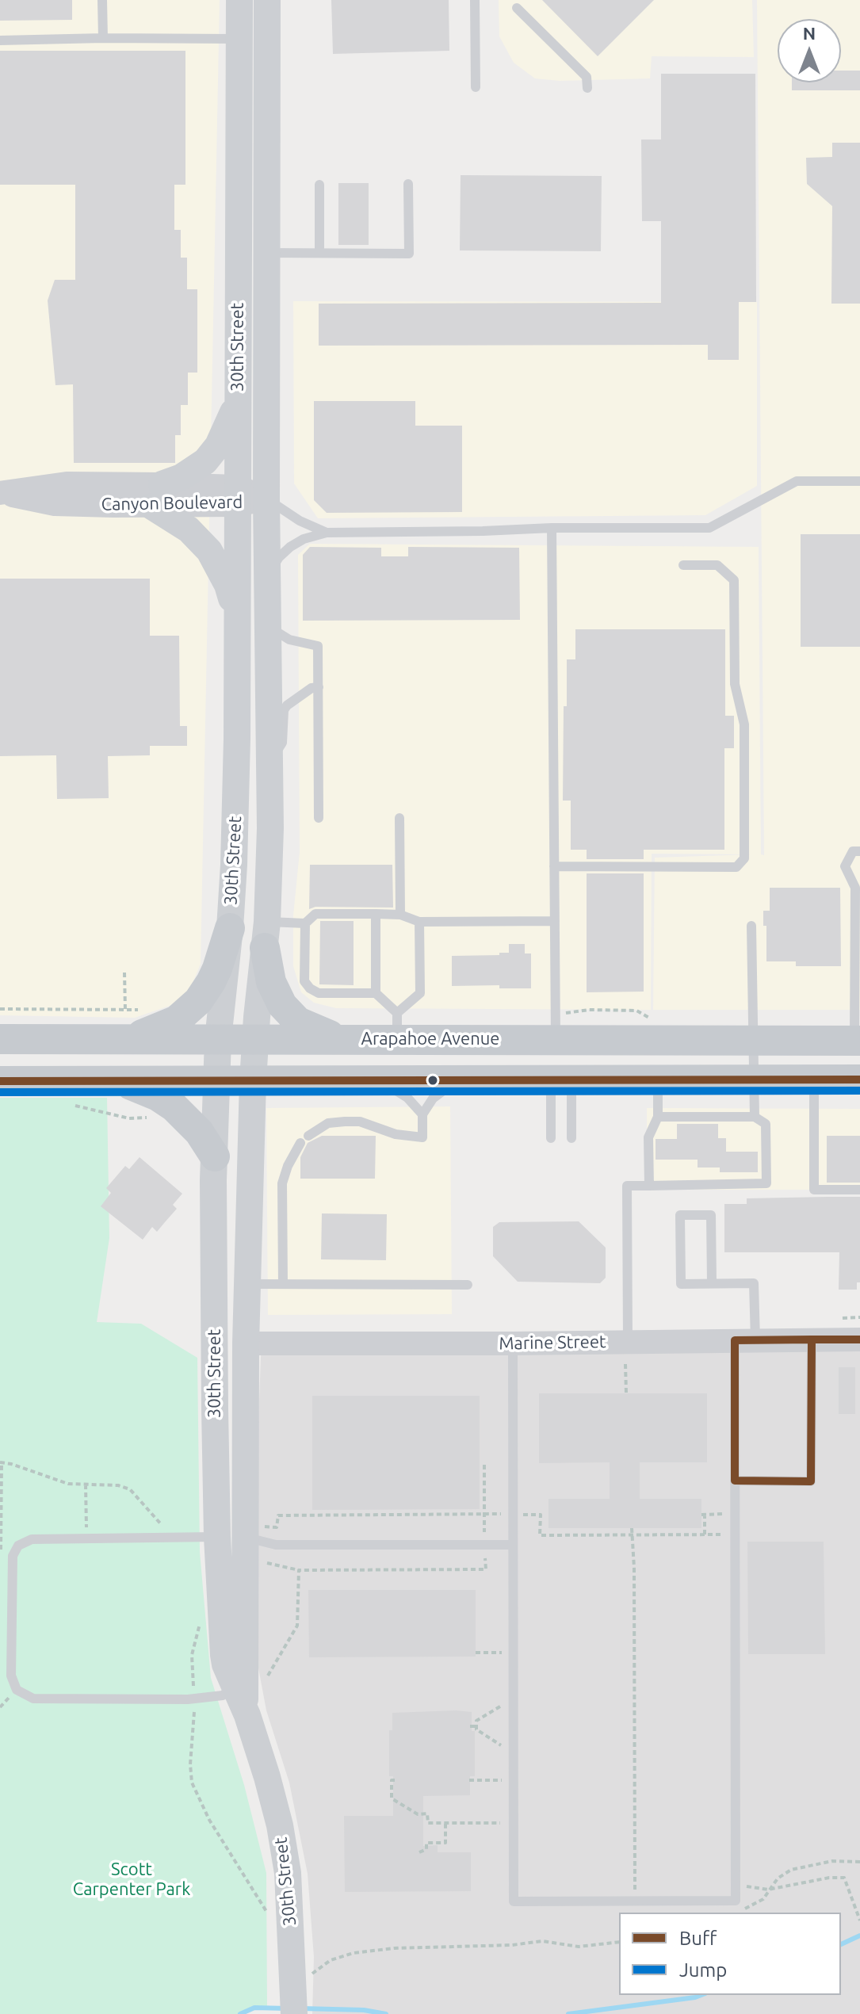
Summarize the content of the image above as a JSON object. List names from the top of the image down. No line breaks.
{"streets":{"main road":["30th Street","Arapahoe Avenue"],"street":["Canyon Boulevard","Marine Street"]},"crossings":[["30th Street","Canyon Boulevard"],["30th Street","Arapahoe Avenue"],["30th Street","Marine Street"]],"parks":["Scott Carpenter Park"],"lines":["transit line Buff","transit line Jump"],"legend":["Buff","Jump"],"north":"top"}
